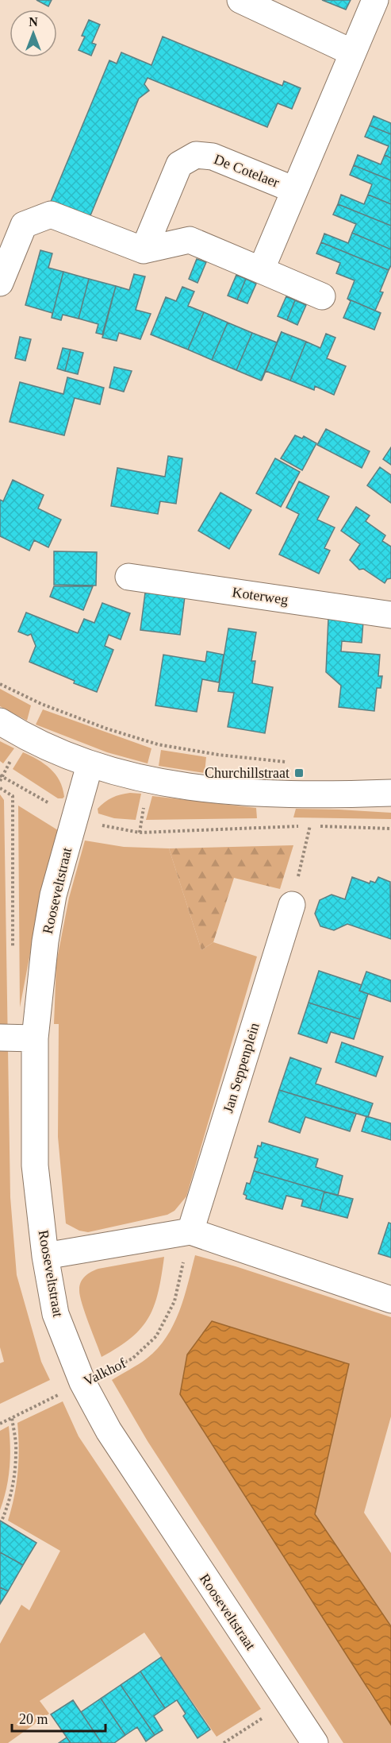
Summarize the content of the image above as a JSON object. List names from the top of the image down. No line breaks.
{"streets":{"street":["De Cotelaer","Koterweg","Rooseveltstraat","Jan Seppenplein"],"path":["Valkhof"]},"crossings":[["Rooseveltstraat","Valkhof"],["Jan Seppenplein","Valkhof"]],"places":{"transit":["Churchillstraat"]},"scale_bar":"20 m","north":"top"}
